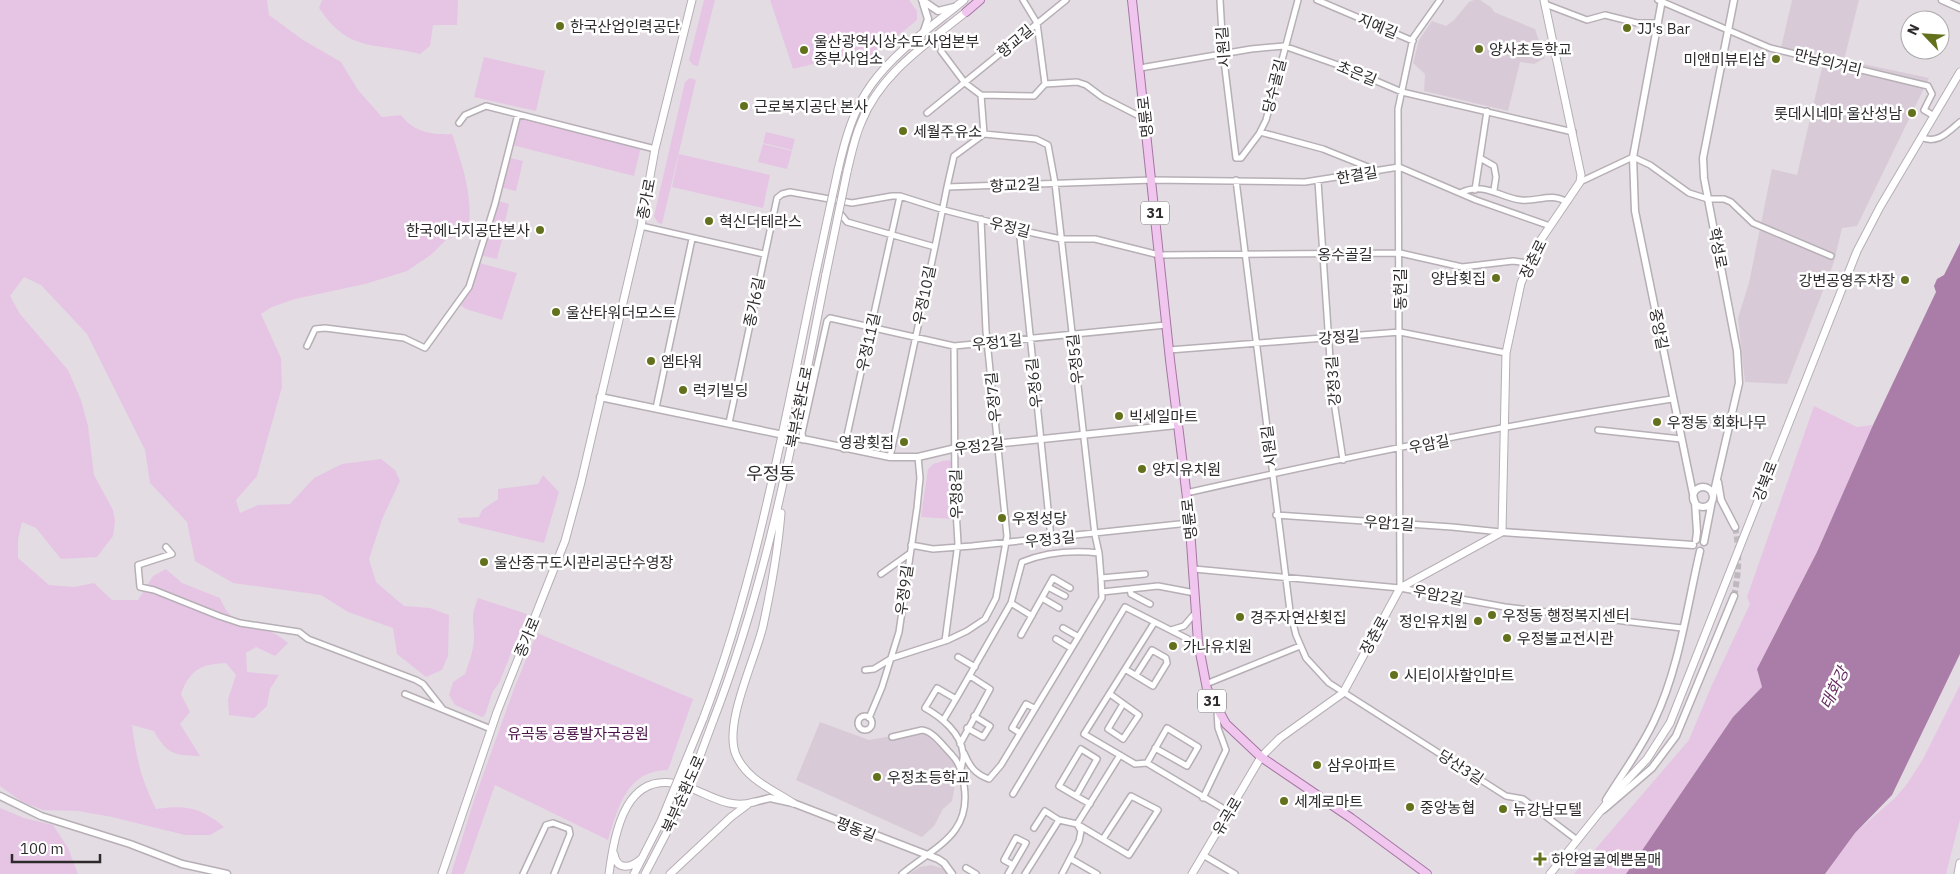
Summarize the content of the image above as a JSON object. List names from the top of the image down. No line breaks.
{"streets":{"main road":["명륜로","종가로","31","장춘로","북부순환도로","강북로","유곡로"],"street":["지예길","향교길","시원길","만남의거리","초은길","당수골길","한결길","향교2길","우정길","학성로","옹수골길","동헌길","우정10길","종가6길","중앙길","강정길","우정11길","우정1길","우정5길","강정3길","우정6길","우정7길","우암길","우정2길","우정8길","우암1길","우정3길","우정9길","우암2길","당산3길","평동길"]},"crossings":[["지예길","동헌길"],["시원길","초은길"],["시원길","당수골길"],["시원길","한결길"],["시원길","옹수골길"],["시원길","장춘로"],["시원길","강정길"],["시원길","우암길"],["시원길","우암1길"],["시원길","우암2길"],["시원길","당산3길"],["만남의거리","학성로"],["만남의거리","중앙길"],["만남의거리","강북로"],["초은길","당수골길"],["초은길","명륜로"],["초은길","동헌길"],["명륜로","한결길"],["명륜로","향교2길"],["명륜로","우정길"],["명륜로","옹수골길"],["명륜로","장춘로"],["명륜로","강정길"],["명륜로","우정1길"],["명륜로","우암길"],["명륜로","우정2길"],["명륜로","우정3길"],["명륜로","우암2길"],["명륜로","유곡로"],["한결길","향교2길"],["한결길","장춘로"],["한결길","동헌길"],["한결길","강정3길"],["향교2길","우정5길"],["우정길","옹수골길"],["우정길","우정5길"],["우정길","우정6길"],["우정길","우정7길"],["학성로","중앙길"],["학성로","강북로"],["학성로","우암2길"],["옹수골길","장춘로"],["옹수골길","동헌길"],["옹수골길","강정3길"],["장춘로","동헌길"],["장춘로","강정길"],["장춘로","우암길"],["장춘로","우암1길"],["장춘로","우암2길"],["장춘로","당산3길"],["장춘로","유곡로"],["동헌길","강정길"],["동헌길","우암길"],["동헌길","우암1길"],["동헌길","우암2길"],["우정10길","종가6길"],["우정10길","우정11길"],["우정10길","우정1길"],["우정10길","우정2길"],["중앙길","우암길"],["강정길","강정3길"],["우정11길","우정1길"],["우정11길","우정2길"],["우정1길","우정5길"],["우정1길","우정6길"],["우정1길","우정7길"],["우정1길","우정2길"],["우정1길","우정8길"],["우정5길","우정2길"],["우정5길","우정3길"],["강정3길","우암길"],["우정6길","우정2길"],["우정6길","우정3길"],["우정7길","우정2길"],["우정7길","우정8길"],["우정7길","우정3길"],["우정7길","우정9길"],["북부순환도로","우정2길"],["우정2길","우정8길"],["우정2길","우정9길"],["강북로","당산3길"],["우정8길","우정3길"],["우정3길","우정9길"]],"districts":["우정동"],"water":["태화강"],"parks":["유곡동 공룡발자국공원"],"places":{"other":["한국산업인력공단","JJ's Bar","양사초등학교","울산광역시상수도사업본부 중부사업소","미앤미뷰티샵","근로복지공단 본사","롯데시네마 울산성남","세월주유소","혁신더테라스","한국에너지공단본사","양남횟집","강변공영주차장","울산타워더모스트","엠타워","럭키빌딩","빅세일마트","우정동 회화나무","영광횟집","양지유치원","우정성당","울산중구도시관리공단수영장","우정동 행정복지센터","경주자연산횟집","정인유치원","우정불교전시관","가나유치원","시티이사할인마트","삼우아파트","우정초등학교","세계로마트","중앙농협","뉴강남모텔"],"health":["하얀얼굴예쁜몸매"]},"scale_bar":"100 m","north":"top left"}
